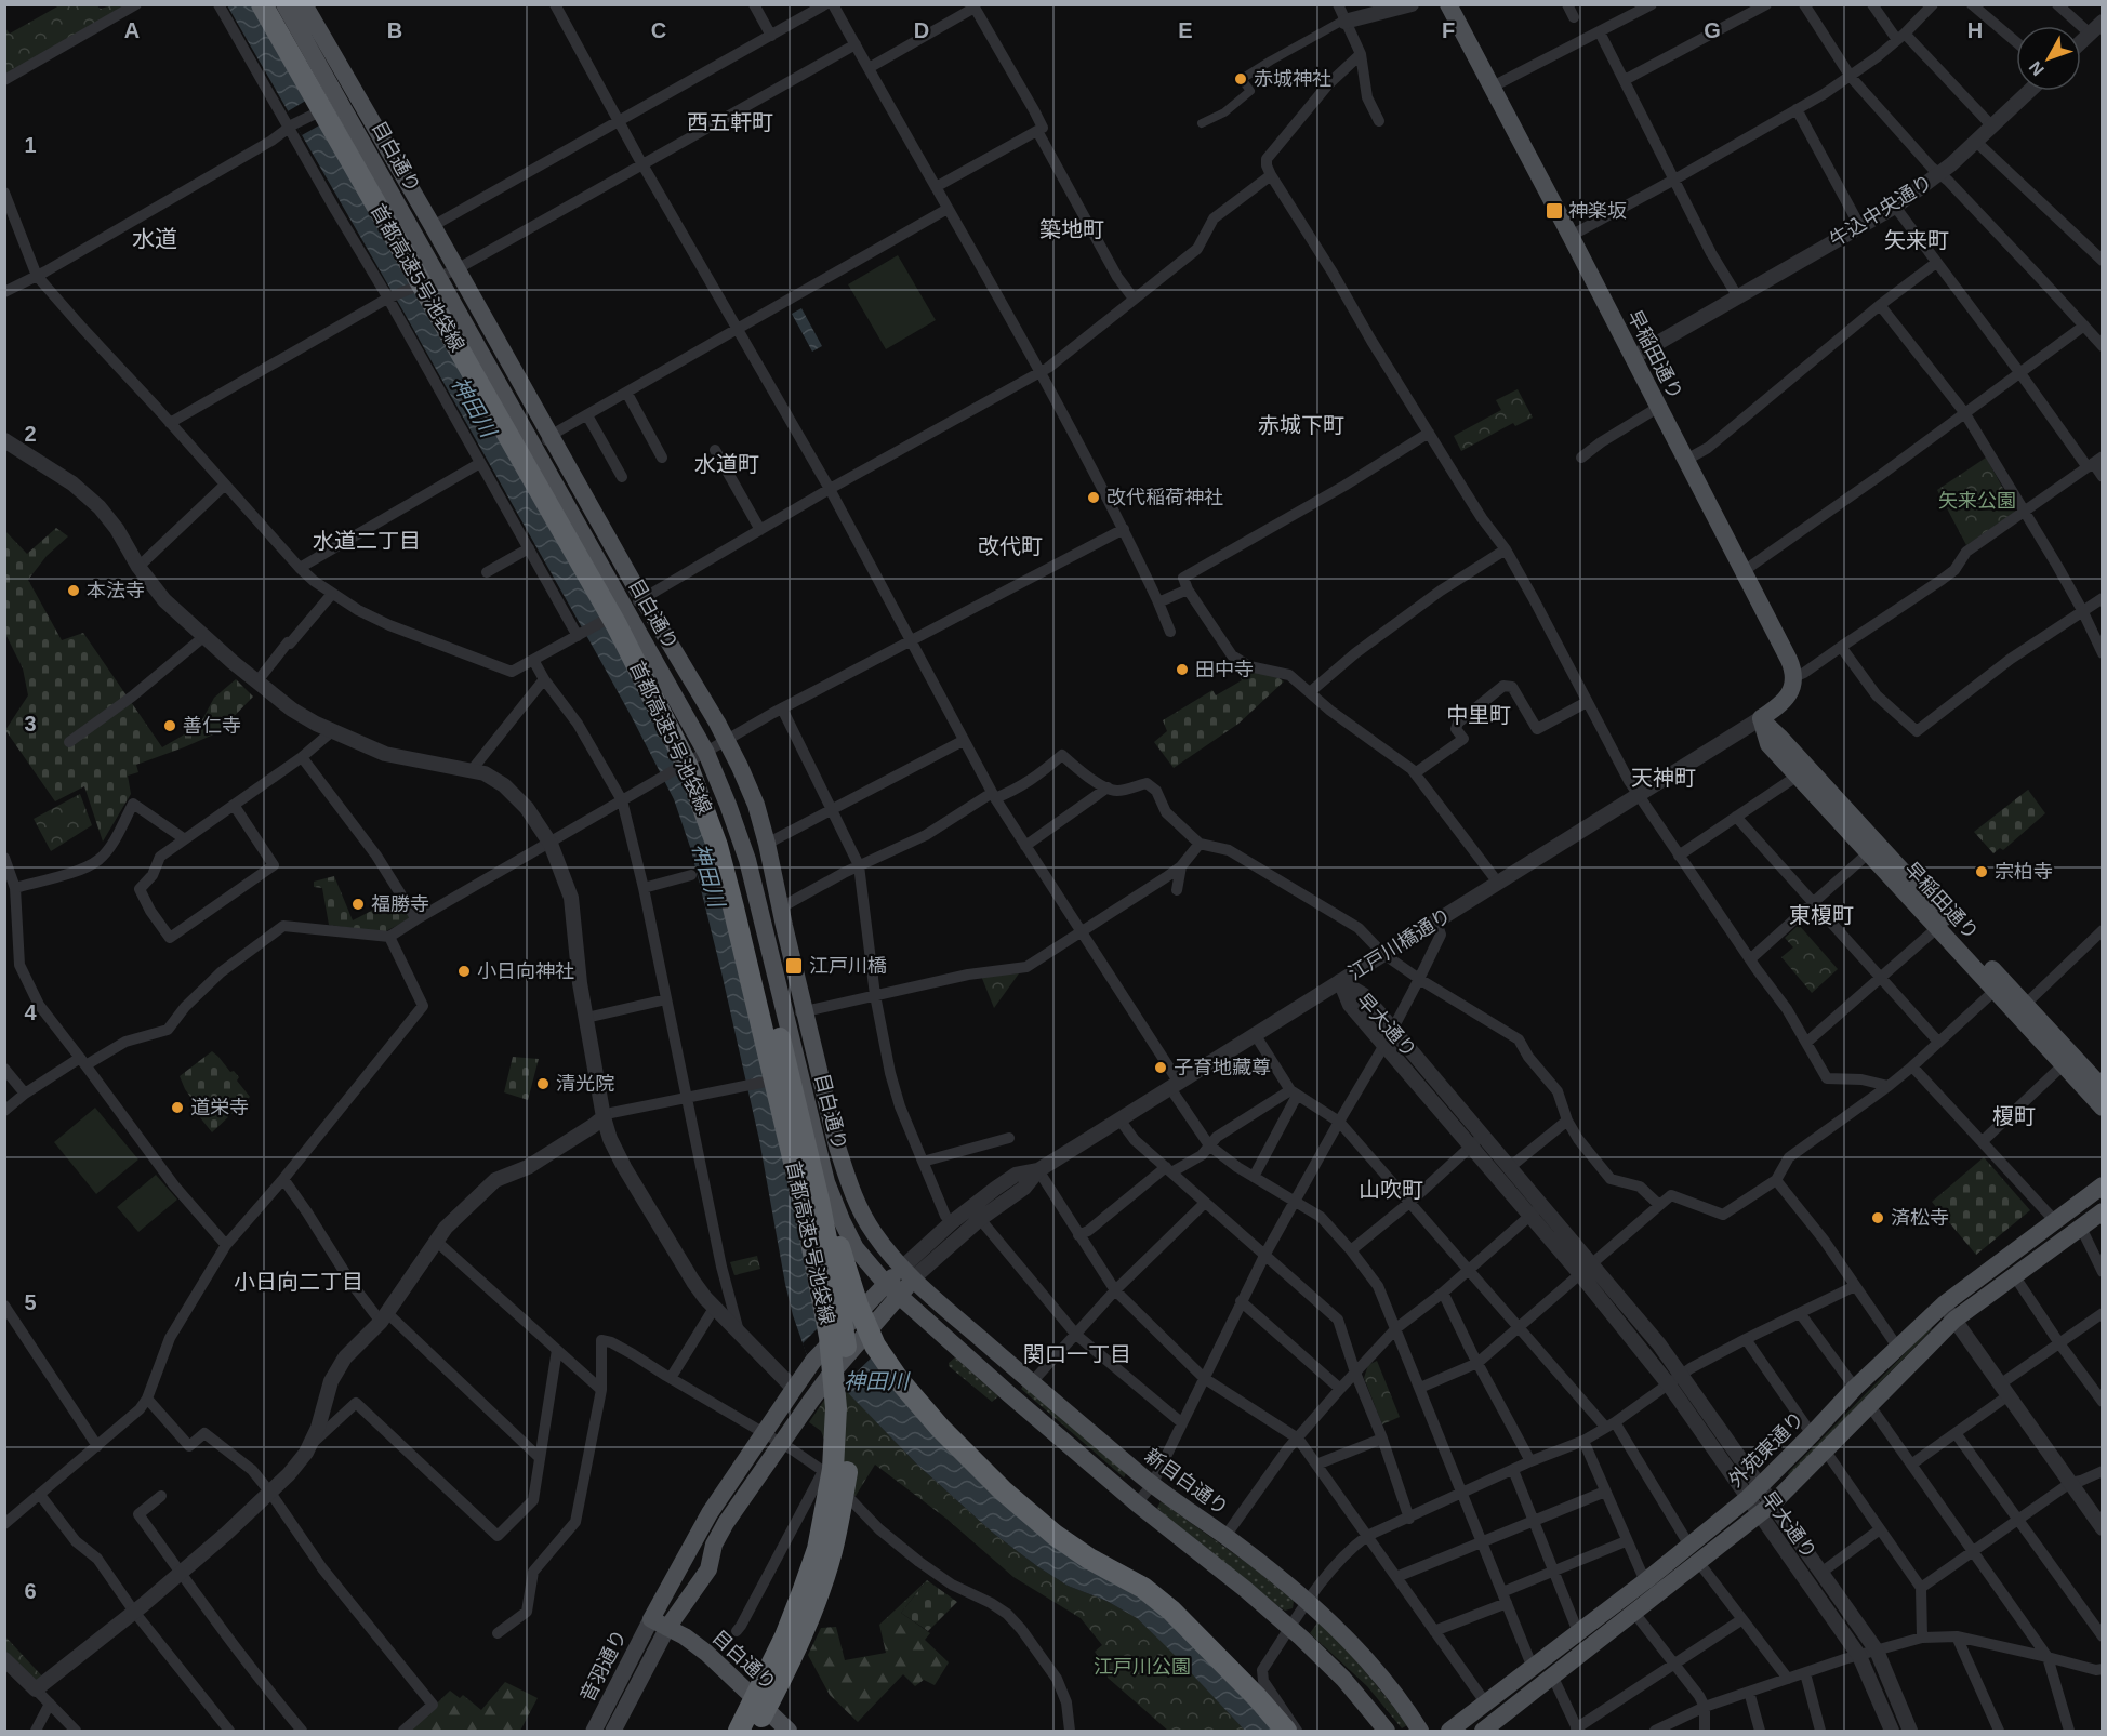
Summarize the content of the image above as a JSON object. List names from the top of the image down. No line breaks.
{"streets":{"highway":["首都高速5号池袋線"],"main road":["目白通り","早稲田通り","外苑東通り","新目白通り","音羽通り"],"street":["牛込中央通り","江戸川橋通り","早大通り"]},"crossings":[["目白通り","江戸川橋通り"],["目白通り","新目白通り"],["目白通り","音羽通り"],["牛込中央通り","早稲田通り"],["早稲田通り","江戸川橋通り"],["江戸川橋通り","早大通り"],["江戸川橋通り","新目白通り"],["早大通り","外苑東通り"]],"districts":["西五軒町","築地町","水道","矢来町","赤城下町","水道町","水道二丁目","改代町","中里町","天神町","東榎町","榎町","山吹町","小日向二丁目","関口一丁目"],"water":["神田川"],"parks":["矢来公園","江戸川公園"],"places":{"other":["赤城神社","改代稲荷神社","本法寺","田中寺","善仁寺","宗柏寺","福勝寺","小日向神社","子育地藏尊","清光院","道栄寺","済松寺"],"transit":["神楽坂","江戸川橋"]},"north":"bottom left","grid":{"columns":["A","B","C","D","E","F","G","H"],"rows":["1","2","3","4","5","6"]}}
